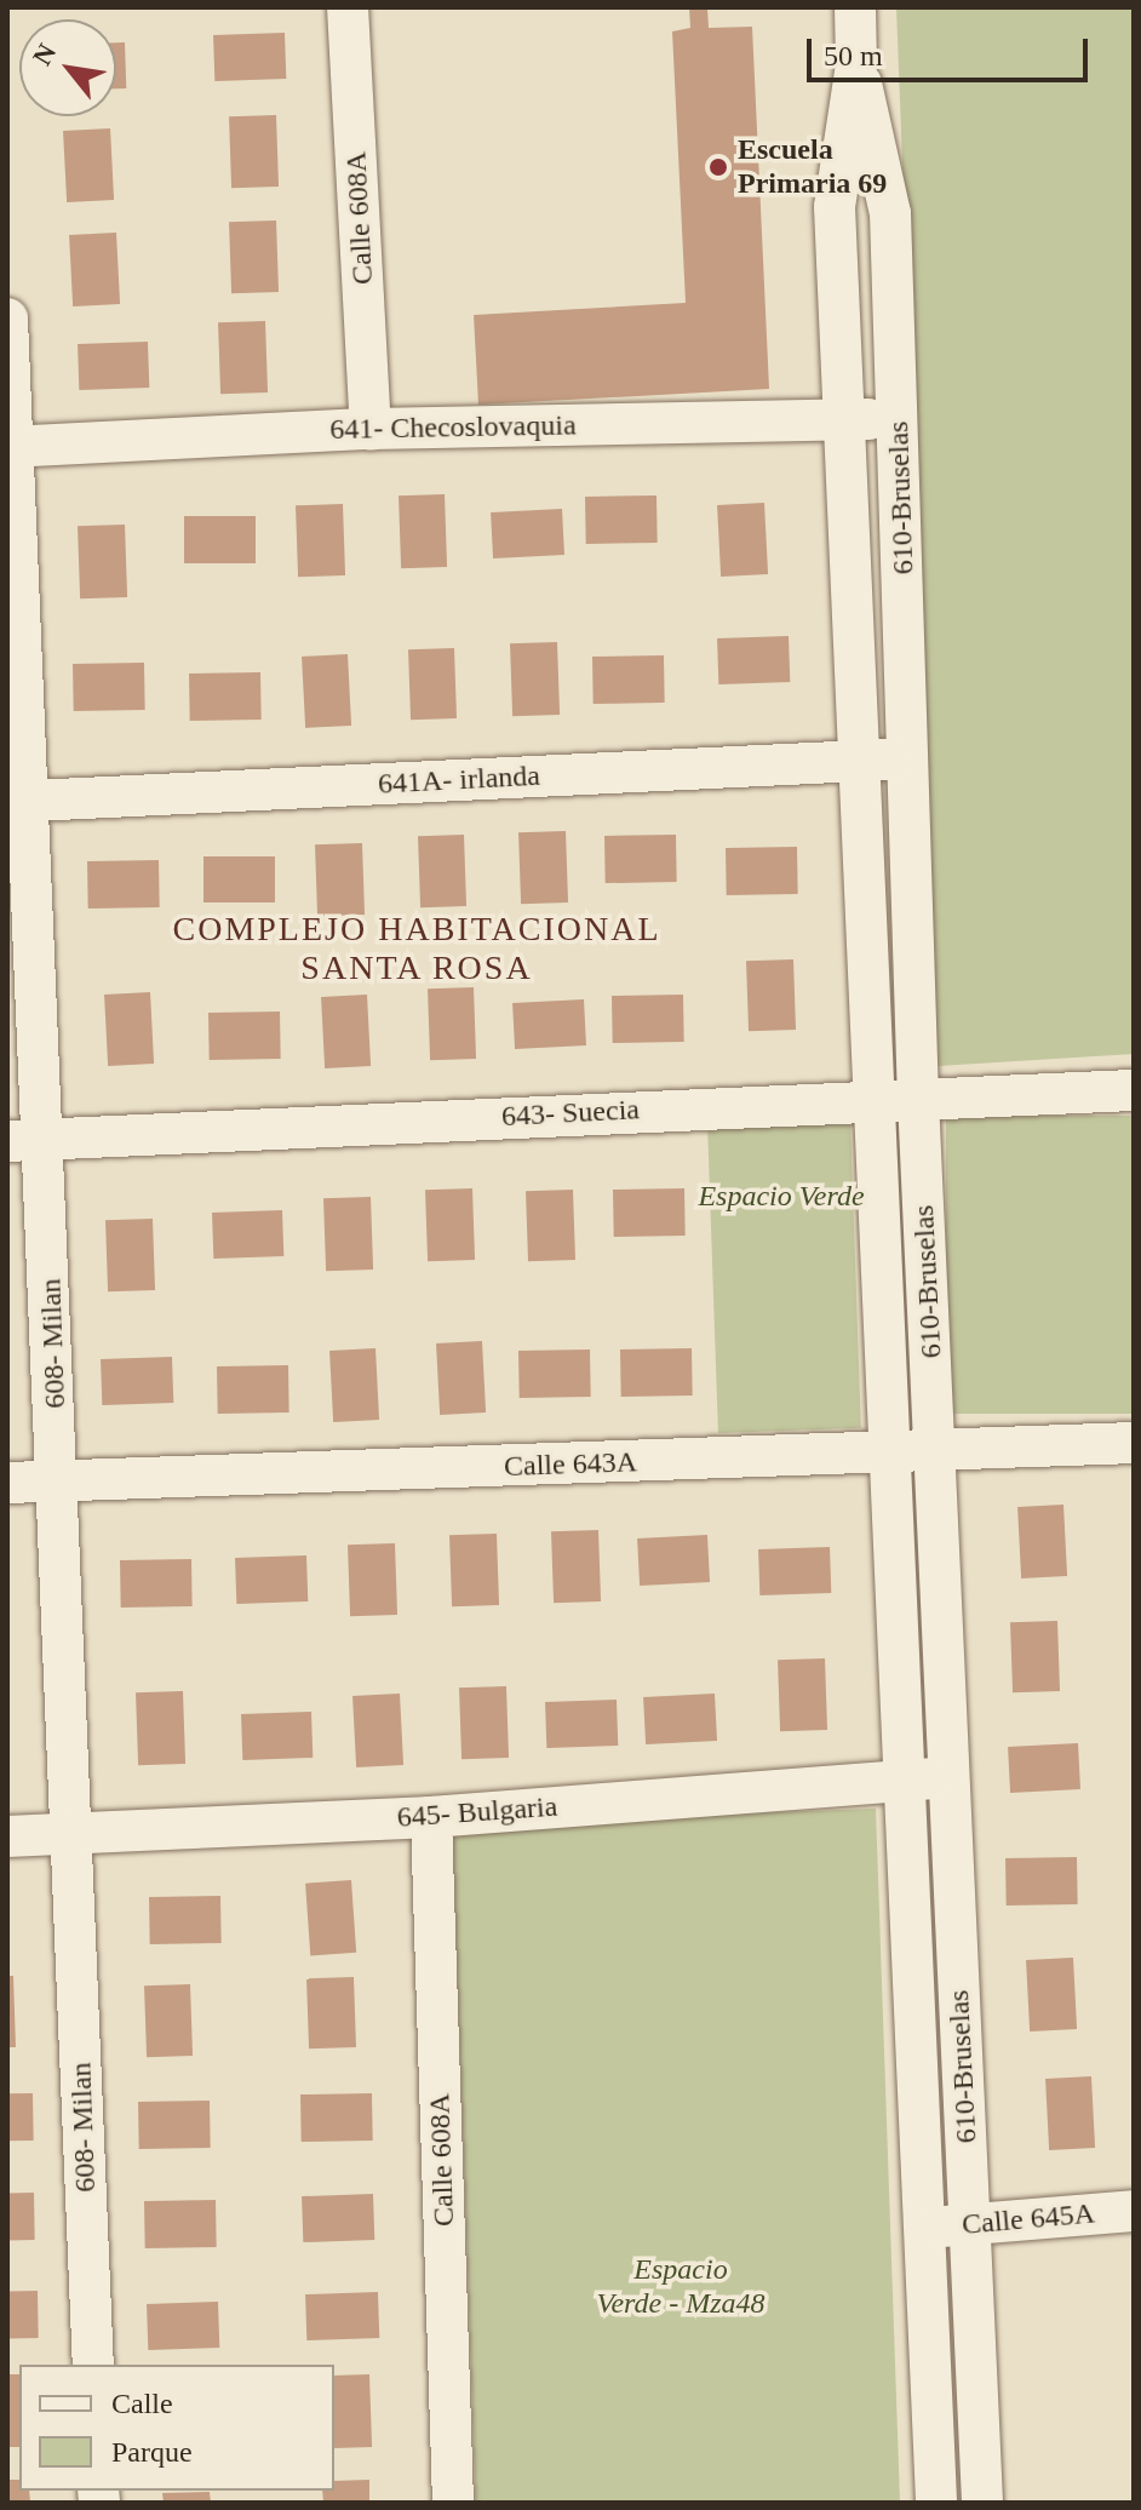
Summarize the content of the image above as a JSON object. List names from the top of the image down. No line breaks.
{"streets":{"street":["Calle 608A","641- Checoslovaquia","610-Bruselas","641A- irlanda","643- Suecia","608- Milan","Calle 643A","645- Bulgaria","Calle 645A"]},"crossings":[["Calle 608A","641- Checoslovaquia"],["Calle 608A","645- Bulgaria"],["641- Checoslovaquia","610-Bruselas"],["641- Checoslovaquia","608- Milan"],["610-Bruselas","641A- irlanda"],["610-Bruselas","643- Suecia"],["610-Bruselas","Calle 643A"],["610-Bruselas","645- Bulgaria"],["610-Bruselas","Calle 645A"],["641A- irlanda","608- Milan"],["643- Suecia","608- Milan"],["608- Milan","Calle 643A"],["608- Milan","645- Bulgaria"]],"districts":["COMPLEJO HABITACIONAL SANTA ROSA"],"parks":["Espacio Verde","Espacio Verde - Mza48"],"places":["Escuela Primaria 69"],"legend":["Calle","Parque"],"scale_bar":"50 m","north":"top left"}
